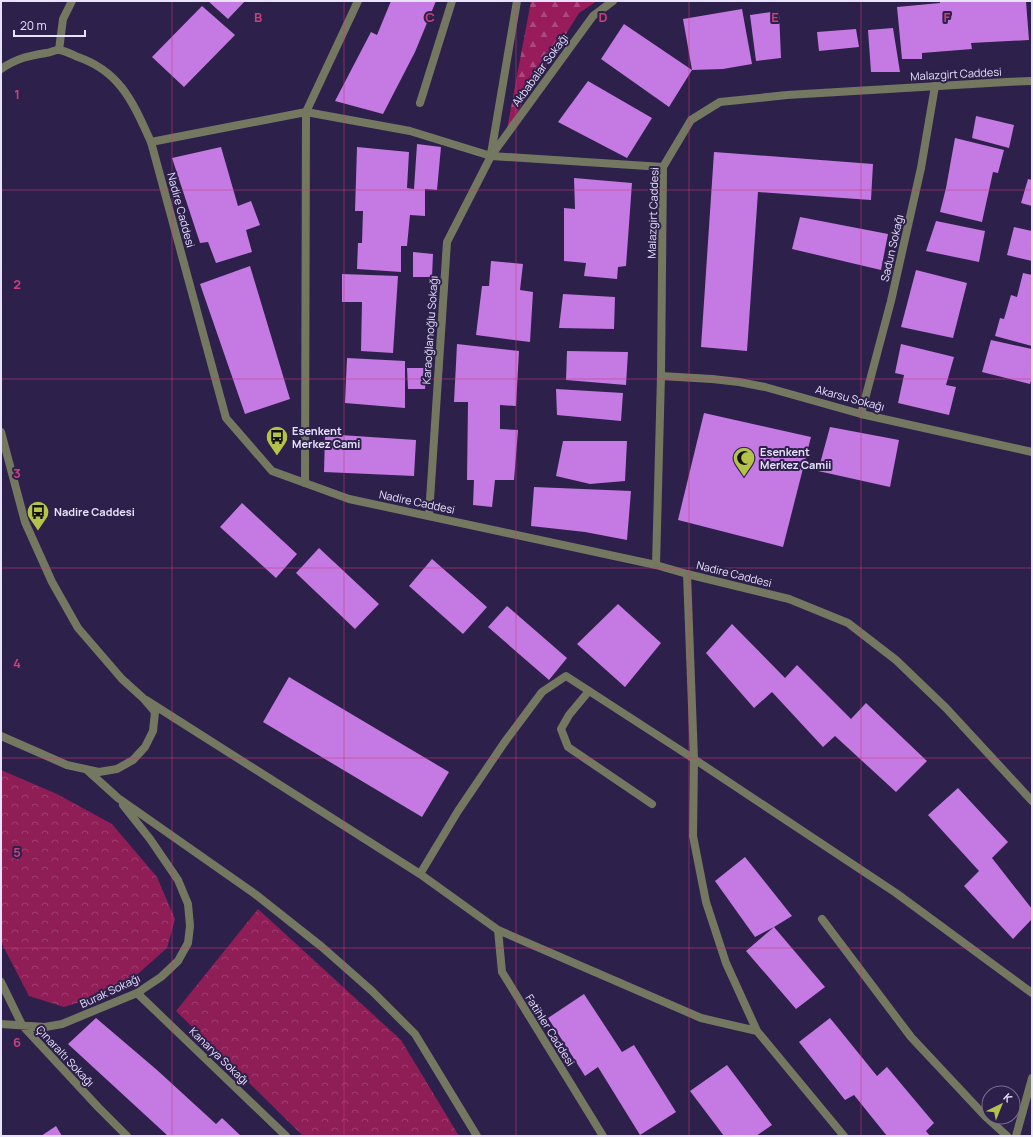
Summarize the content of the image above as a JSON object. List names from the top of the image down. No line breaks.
{"streets":{"street":["Akbabalar Sokağı","Malazgirt Caddesi","Nadire Caddesi","Sadun Sokağı","Karaoğlanoğlu Sokağı","Akarsu Sokağı","Burak Sokağı","Fatihler Caddesi","Çınaraltı Sokağı","Kanarya Sokağı"]},"crossings":[["Akbabalar Sokağı","Karaoğlanoğlu Sokağı"],["Malazgirt Caddesi","Nadire Caddesi"],["Malazgirt Caddesi","Sadun Sokağı"],["Malazgirt Caddesi","Akarsu Sokağı"],["Nadire Caddesi","Karaoğlanoğlu Sokağı"],["Sadun Sokağı","Akarsu Sokağı"],["Burak Sokağı","Çınaraltı Sokağı"],["Burak Sokağı","Kanarya Sokağı"]],"places":{"bus stop":["Esenkent Merkez Cami","Nadire Caddesi"],"mosque":["Esenkent Merkez Camii"]},"scale_bar":"20 m","north":"top right","grid":{"columns":["B","C","D","E","F"],"rows":["1","2","3","4","5","6"]}}
